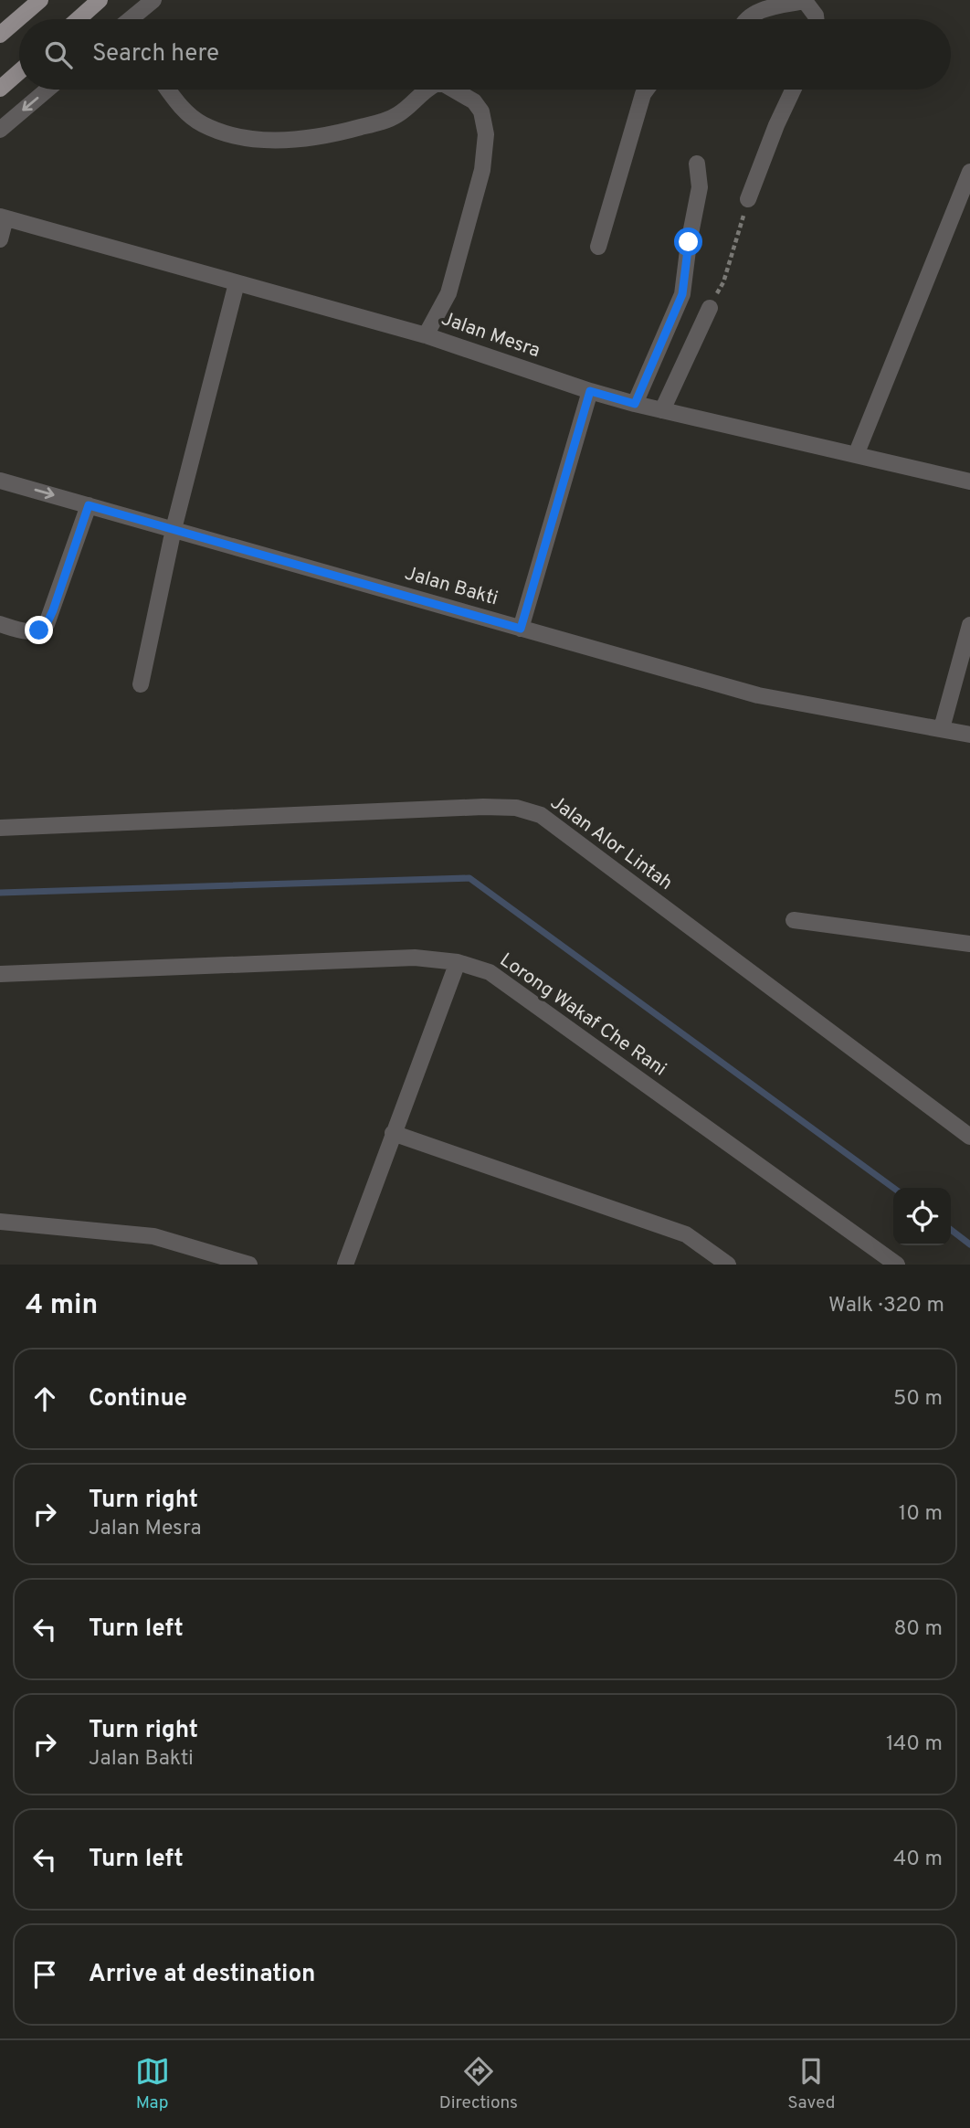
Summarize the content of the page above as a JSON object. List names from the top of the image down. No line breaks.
{"streets":{"street":["Jalan Mesra","Jalan Bakti","Jalan Alor Lintah","Lorong Wakaf Che Rani"]},"page":{"search":"Search here","heading":["4 min","Walk · 320 m"],"list":[["Continue","50 m"],["Turn right","Jalan Mesra","10 m"],["Turn left","80 m"],["Turn right","Jalan Bakti","140 m"],["Turn left","40 m"],"Arrive at destination"],"nav":["Map","Directions","Saved"]}}
